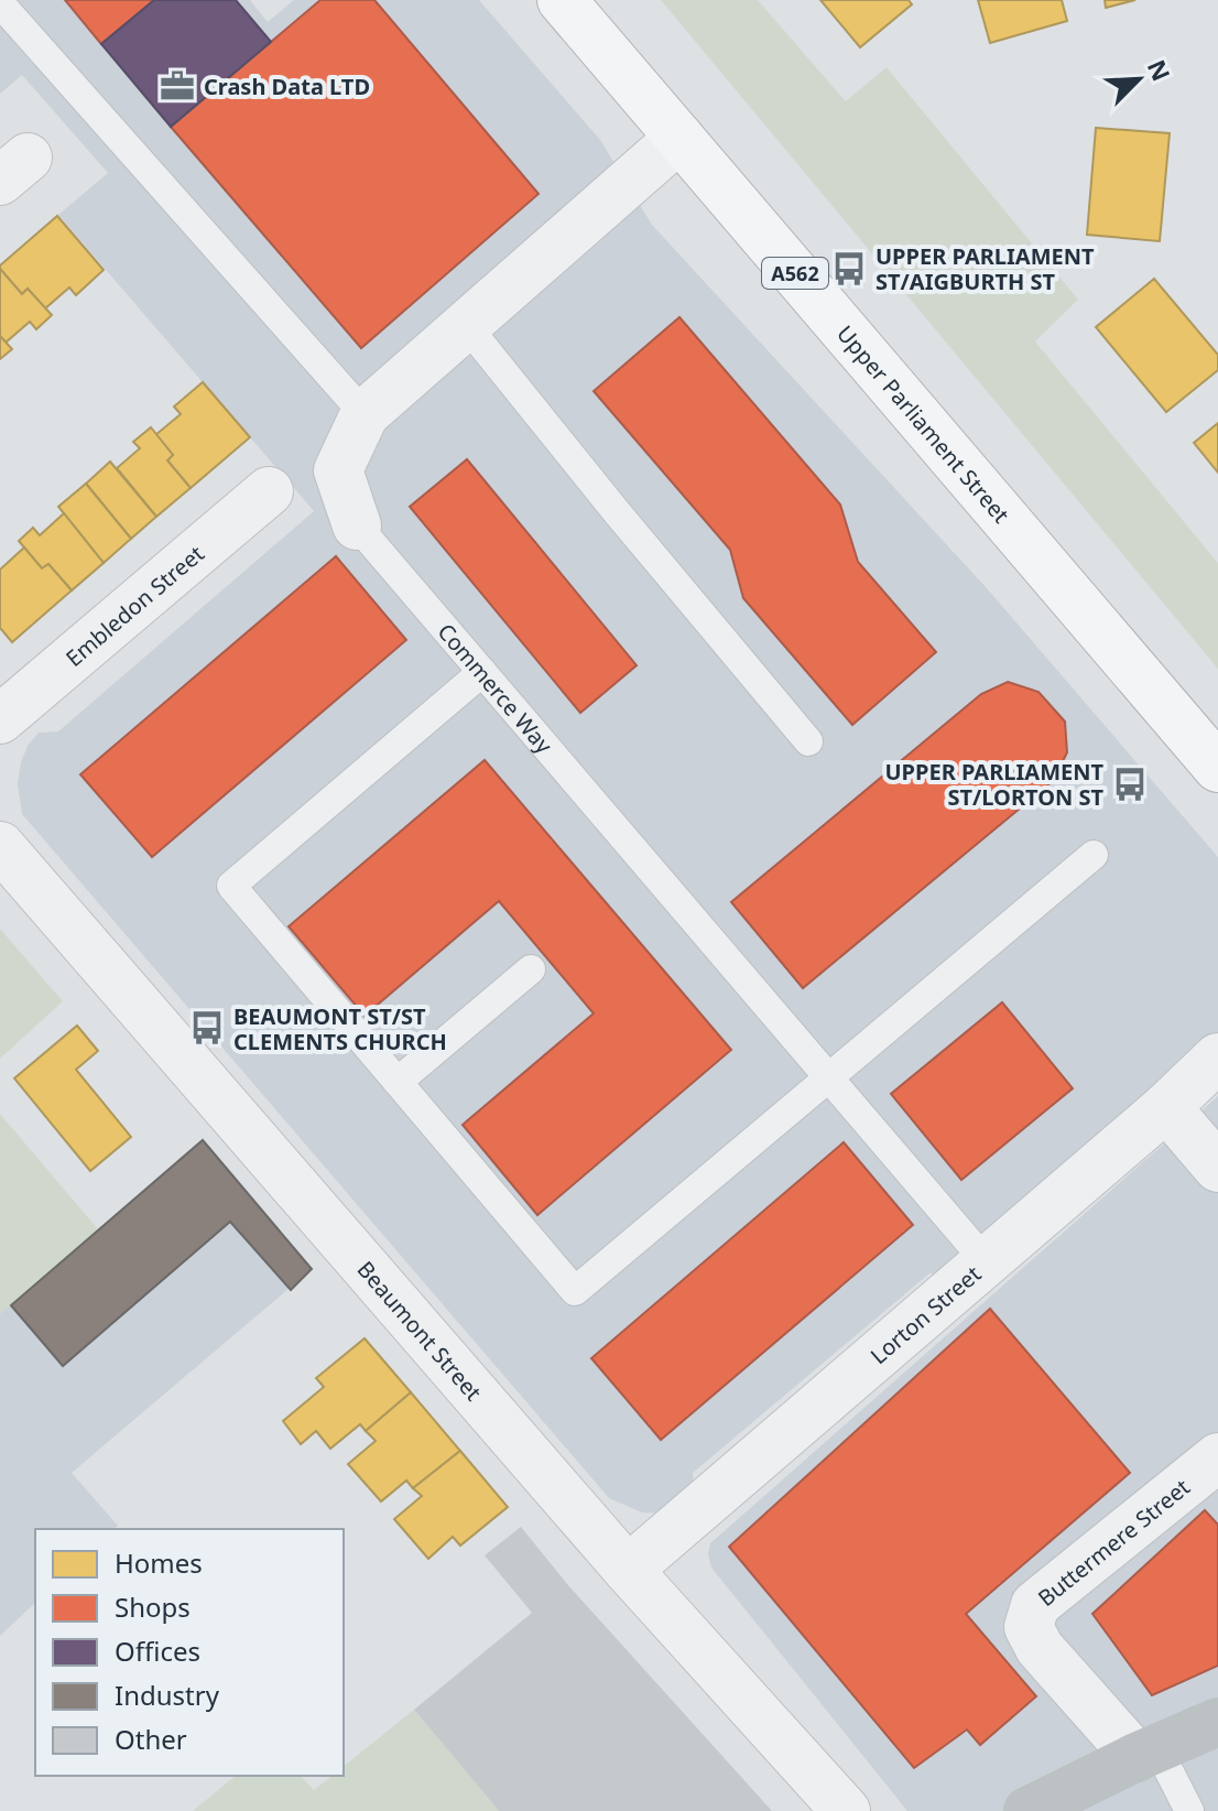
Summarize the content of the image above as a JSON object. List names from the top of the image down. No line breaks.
{"streets":{"highway":["A562","Upper Parliament Street"],"street":["Embledon Street","Commerce Way","Lorton Street","Beaumont Street","Buttermere Street"]},"crossings":[["Upper Parliament Street","Commerce Way"],["Commerce Way","Lorton Street"],["Lorton Street","Beaumont Street"]],"places":{"office":["Crash Data LTD"],"bus stop":["UPPER PARLIAMENT ST/AIGBURTH ST","UPPER PARLIAMENT ST/LORTON ST","BEAUMONT ST/ST CLEMENTS CHURCH"]},"legend":["Homes","Shops","Offices","Industry","Other"],"north":"top right"}
